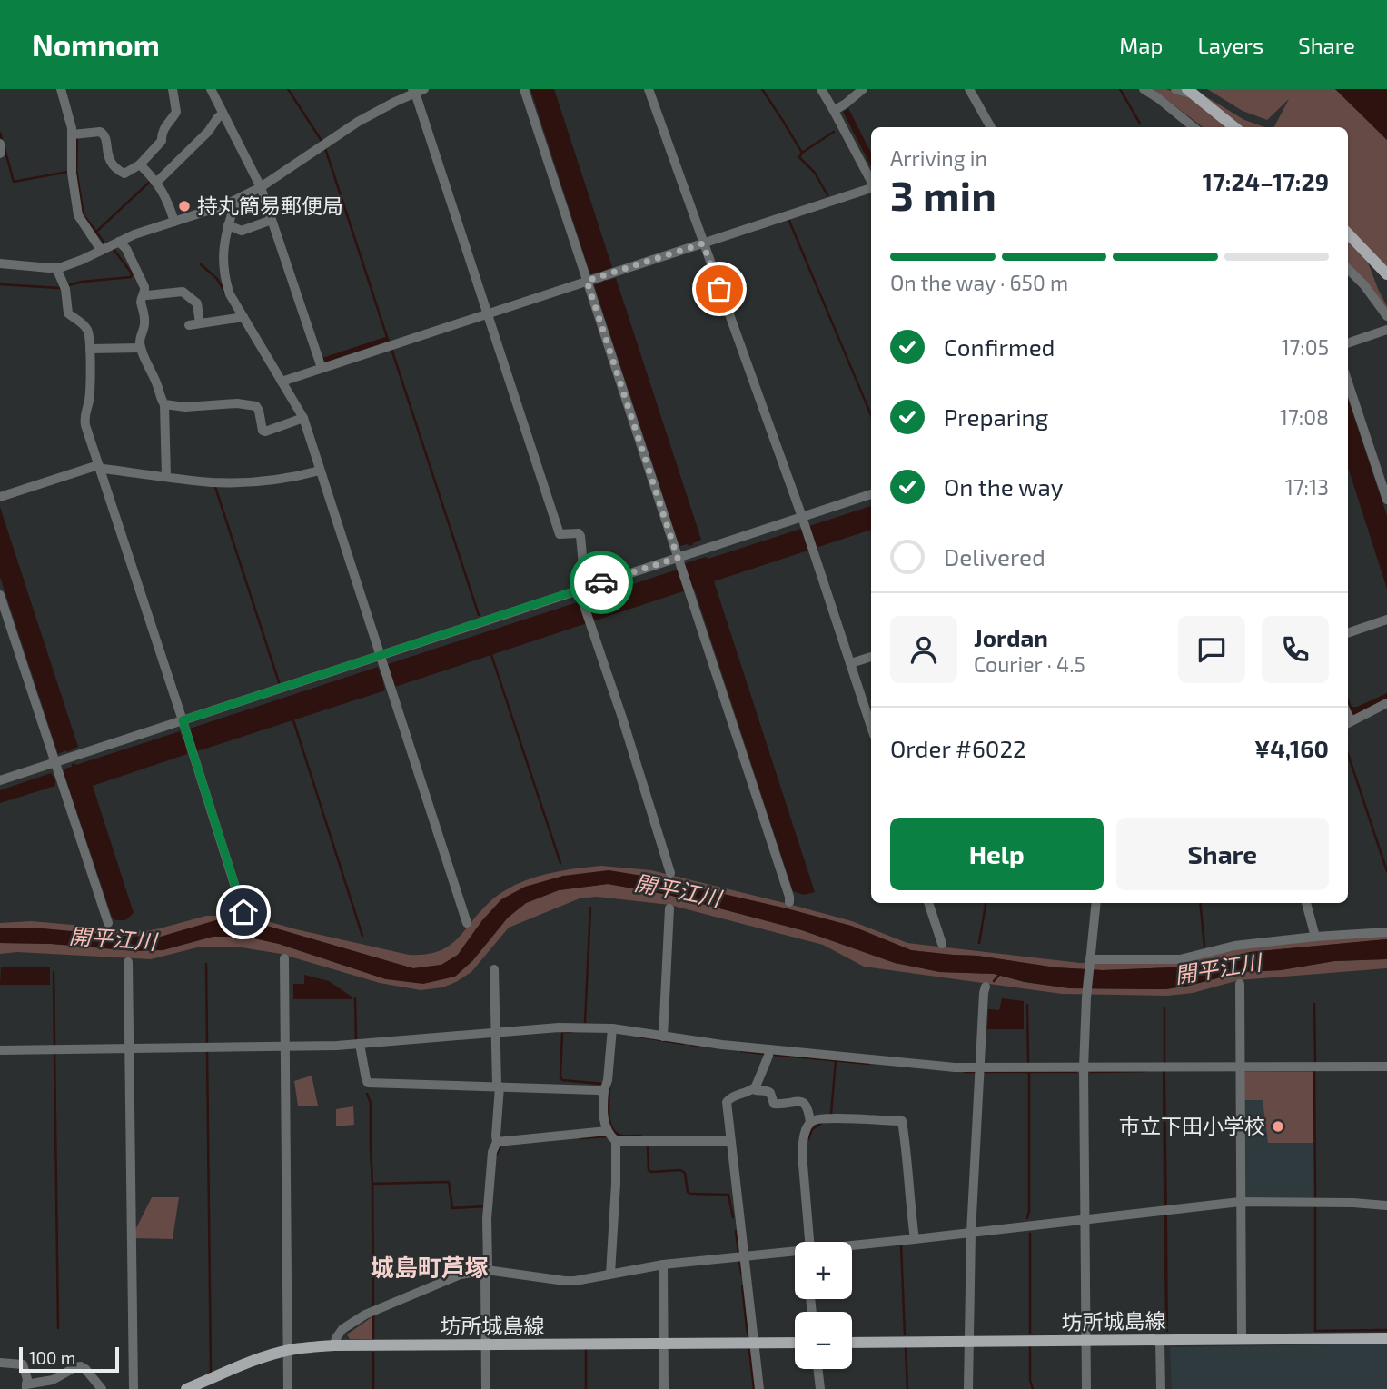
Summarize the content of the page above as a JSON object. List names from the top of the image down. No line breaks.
{"streets":{"main road":["坊所城島線"]},"districts":["城島町芦塚"],"water":["開平江川"],"places":["持丸簡易郵便局","市立下田小学校"],"scale_bar":"100 m","page":{"header":"Nomnom","nav":["Map","Layers","Share"],"heading":["3 min","Arriving in","17:24–17:29"],"panel":["Jordan","Courier · 4.5","Order #6022","¥4,160"],"bar":"On the way · 650 m","list":[["Confirmed","17:05"],["Preparing","17:08"],["On the way","17:13"],"Delivered"],"buttons":["Help","Share"],"map_buttons":["+","−"],"scale":"100 m"}}
